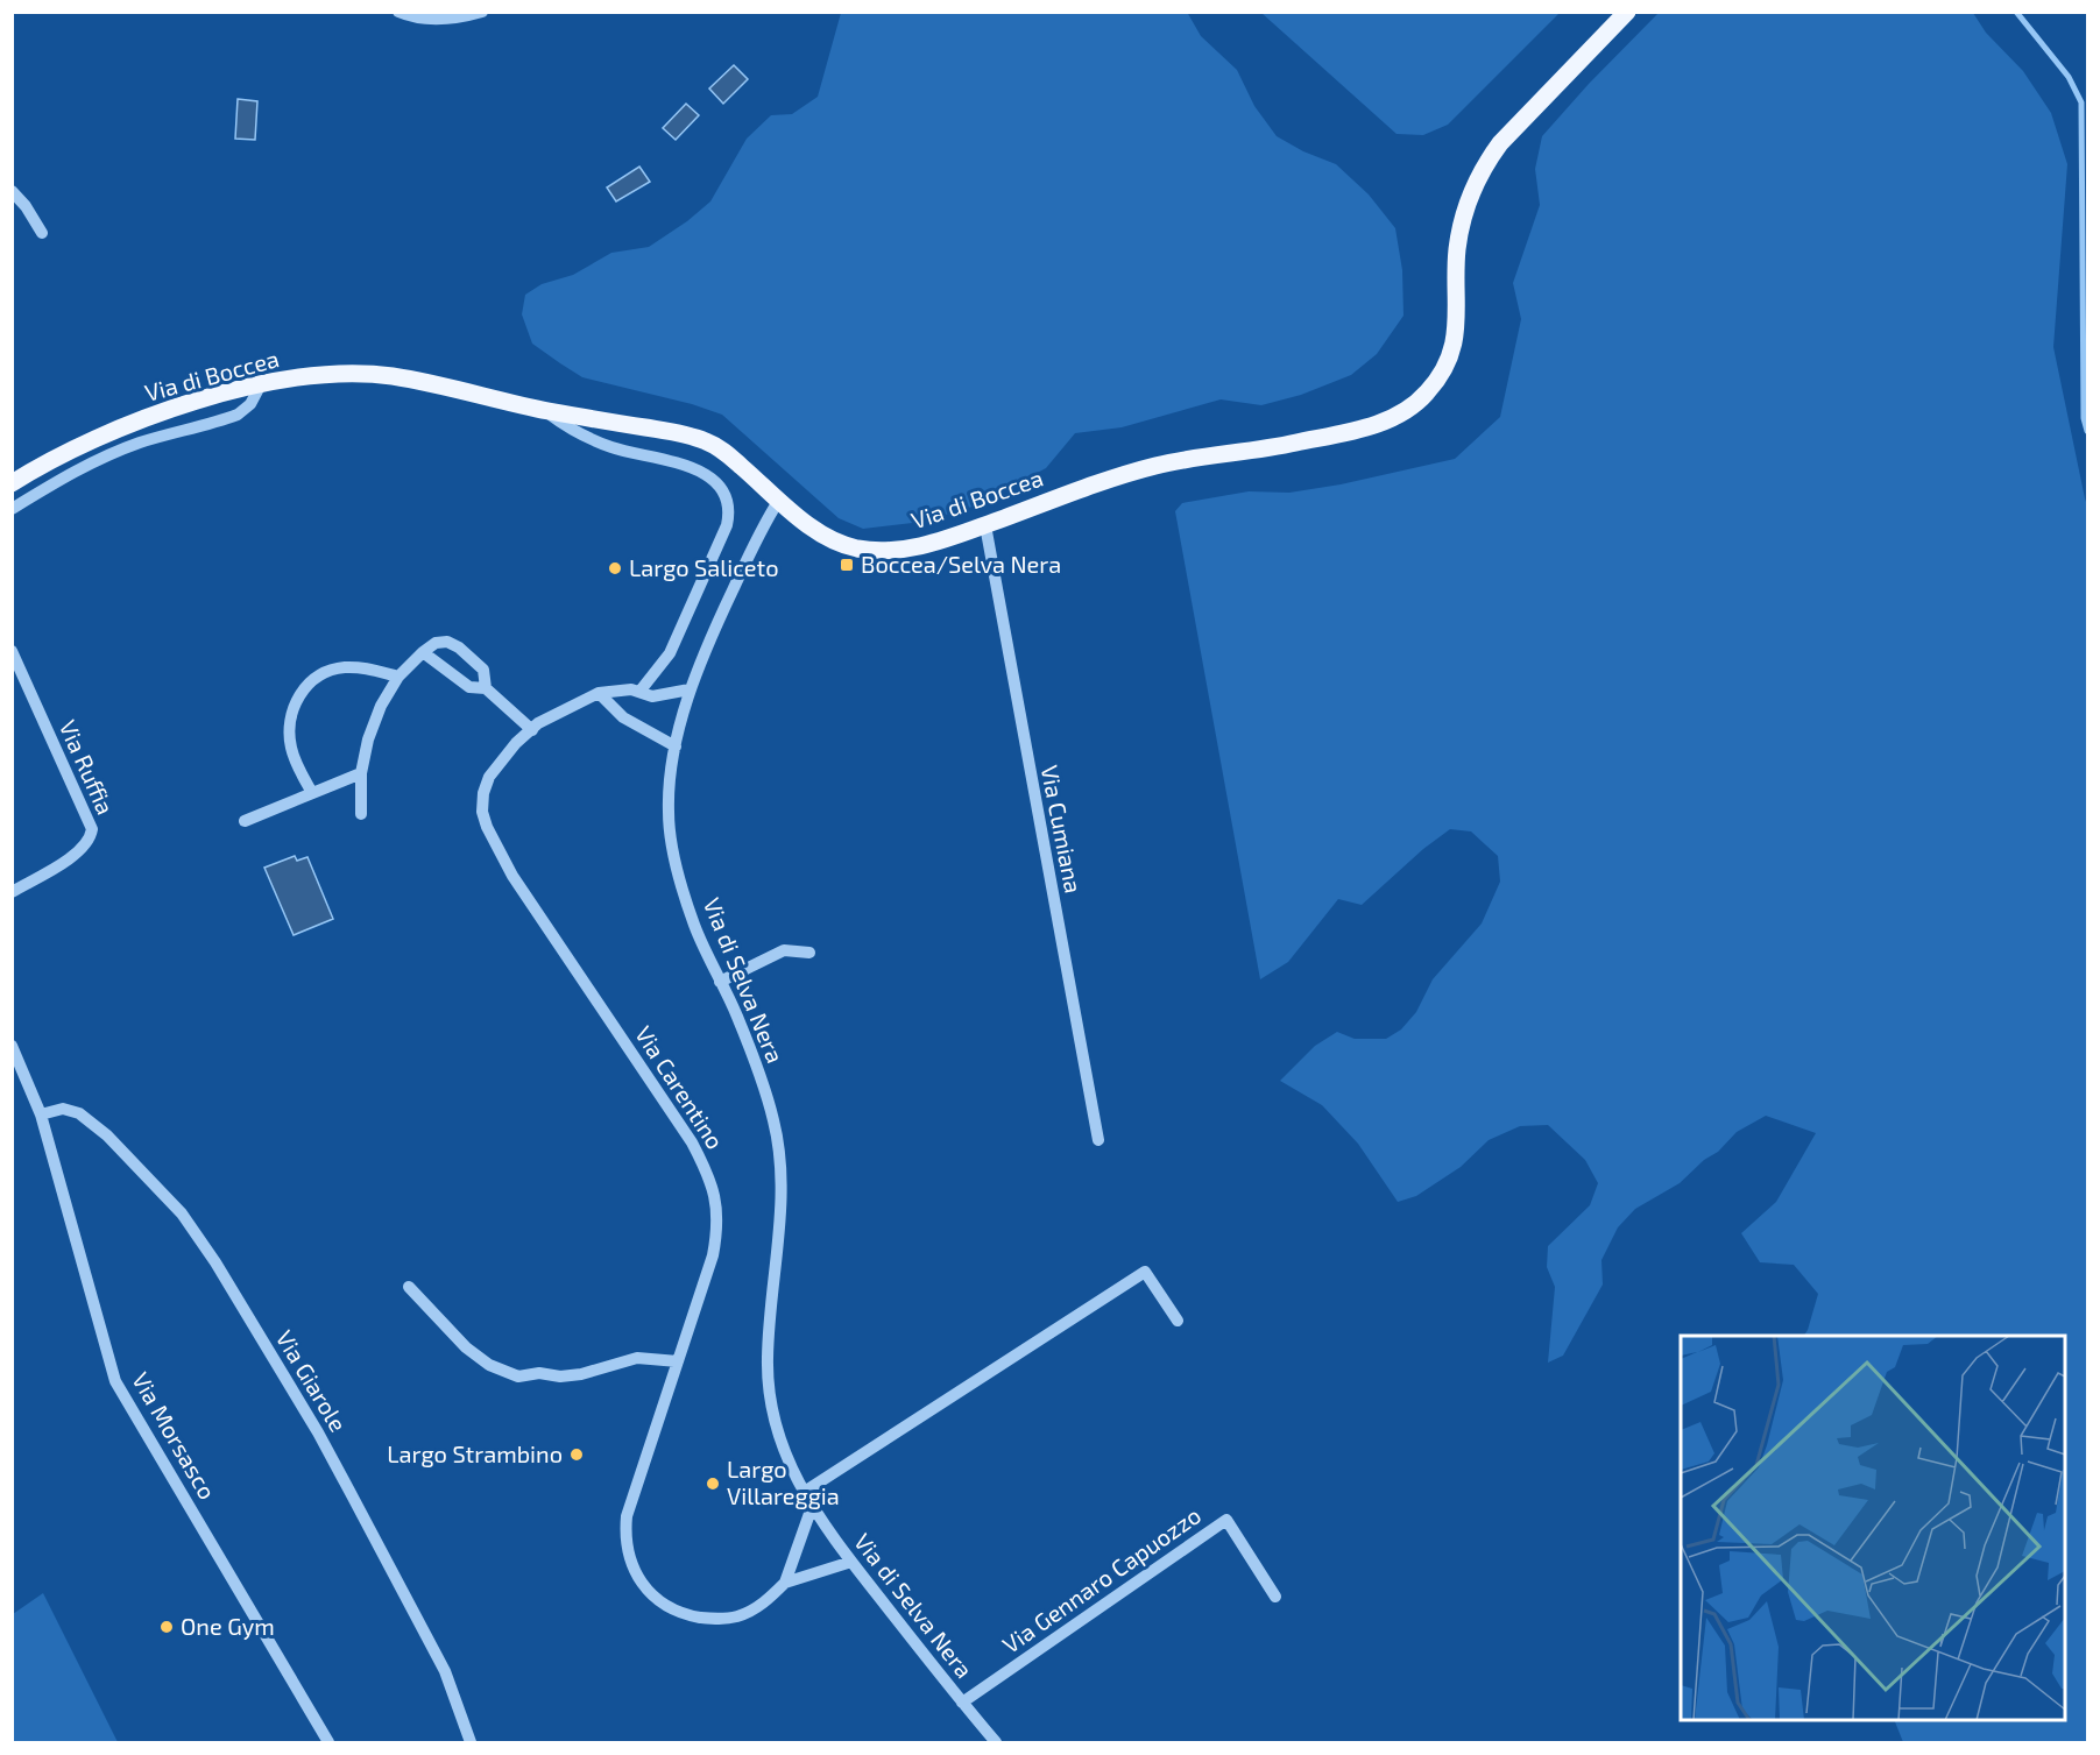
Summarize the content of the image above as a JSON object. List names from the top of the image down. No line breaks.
{"streets":{"main road":["Via di Boccea"],"street":["Via Ruffia","Via Cumiana","Via di Selva Nera","Via Carentino","Via Giarole","Via Morsasco","Via Gennaro Capuozzo"]},"crossings":[["Via di Boccea","Via Cumiana"],["Via di Boccea","Via di Selva Nera"],["Via di Selva Nera","Via Carentino"],["Via di Selva Nera","Via Gennaro Capuozzo"],["Via Giarole","Via Morsasco"]],"places":{"transit":["Boccea/Selva Nera"],"other":["Largo Saliceto","Largo Strambino","Largo Villareggia","One Gym"]}}
